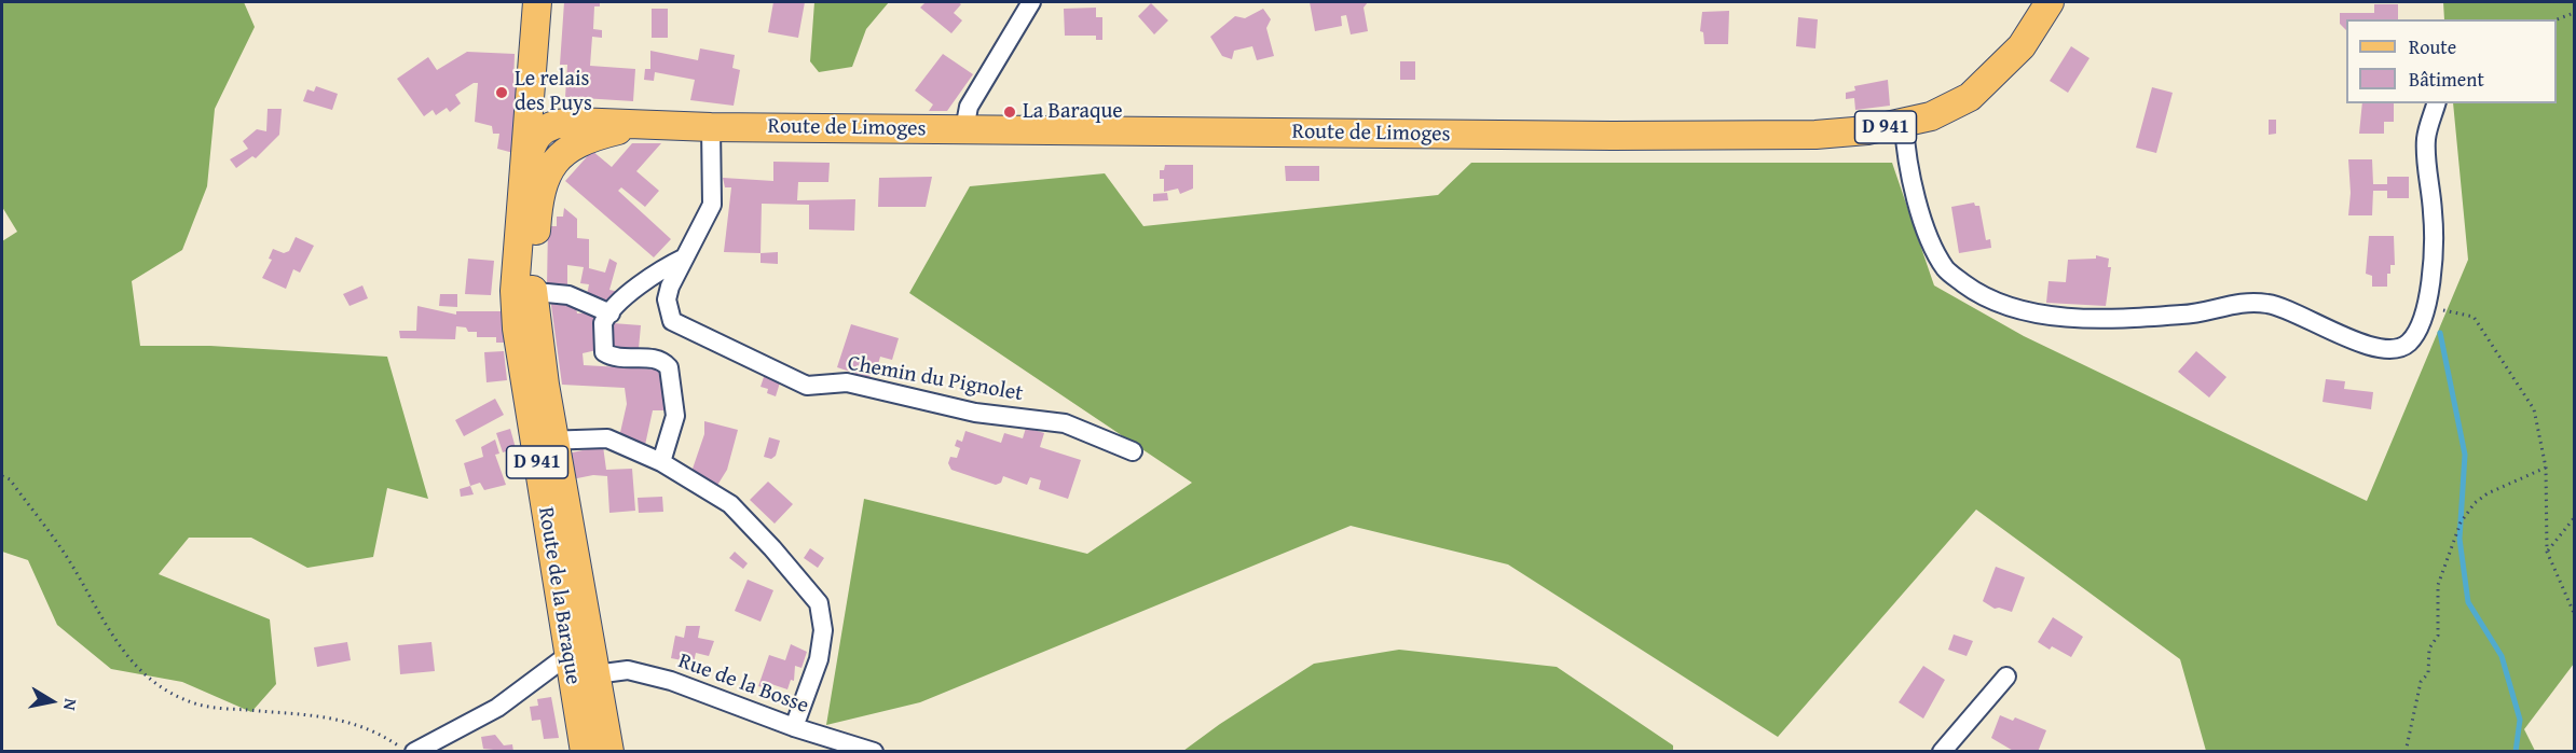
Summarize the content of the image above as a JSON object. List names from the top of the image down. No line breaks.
{"streets":{"main road":["D 941","Route de Limoges","Route de la Baraque"],"street":["Chemin du Pignolet","Rue de la Bosse"]},"crossings":[["D 941","Route de Limoges"],["D 941","Route de la Baraque"],["Route de Limoges","Chemin du Pignolet"],["Route de la Baraque","Rue de la Bosse"]],"places":["Le relais des Puys","La Baraque"],"legend":["Route","Bâtiment"],"north":"right"}
